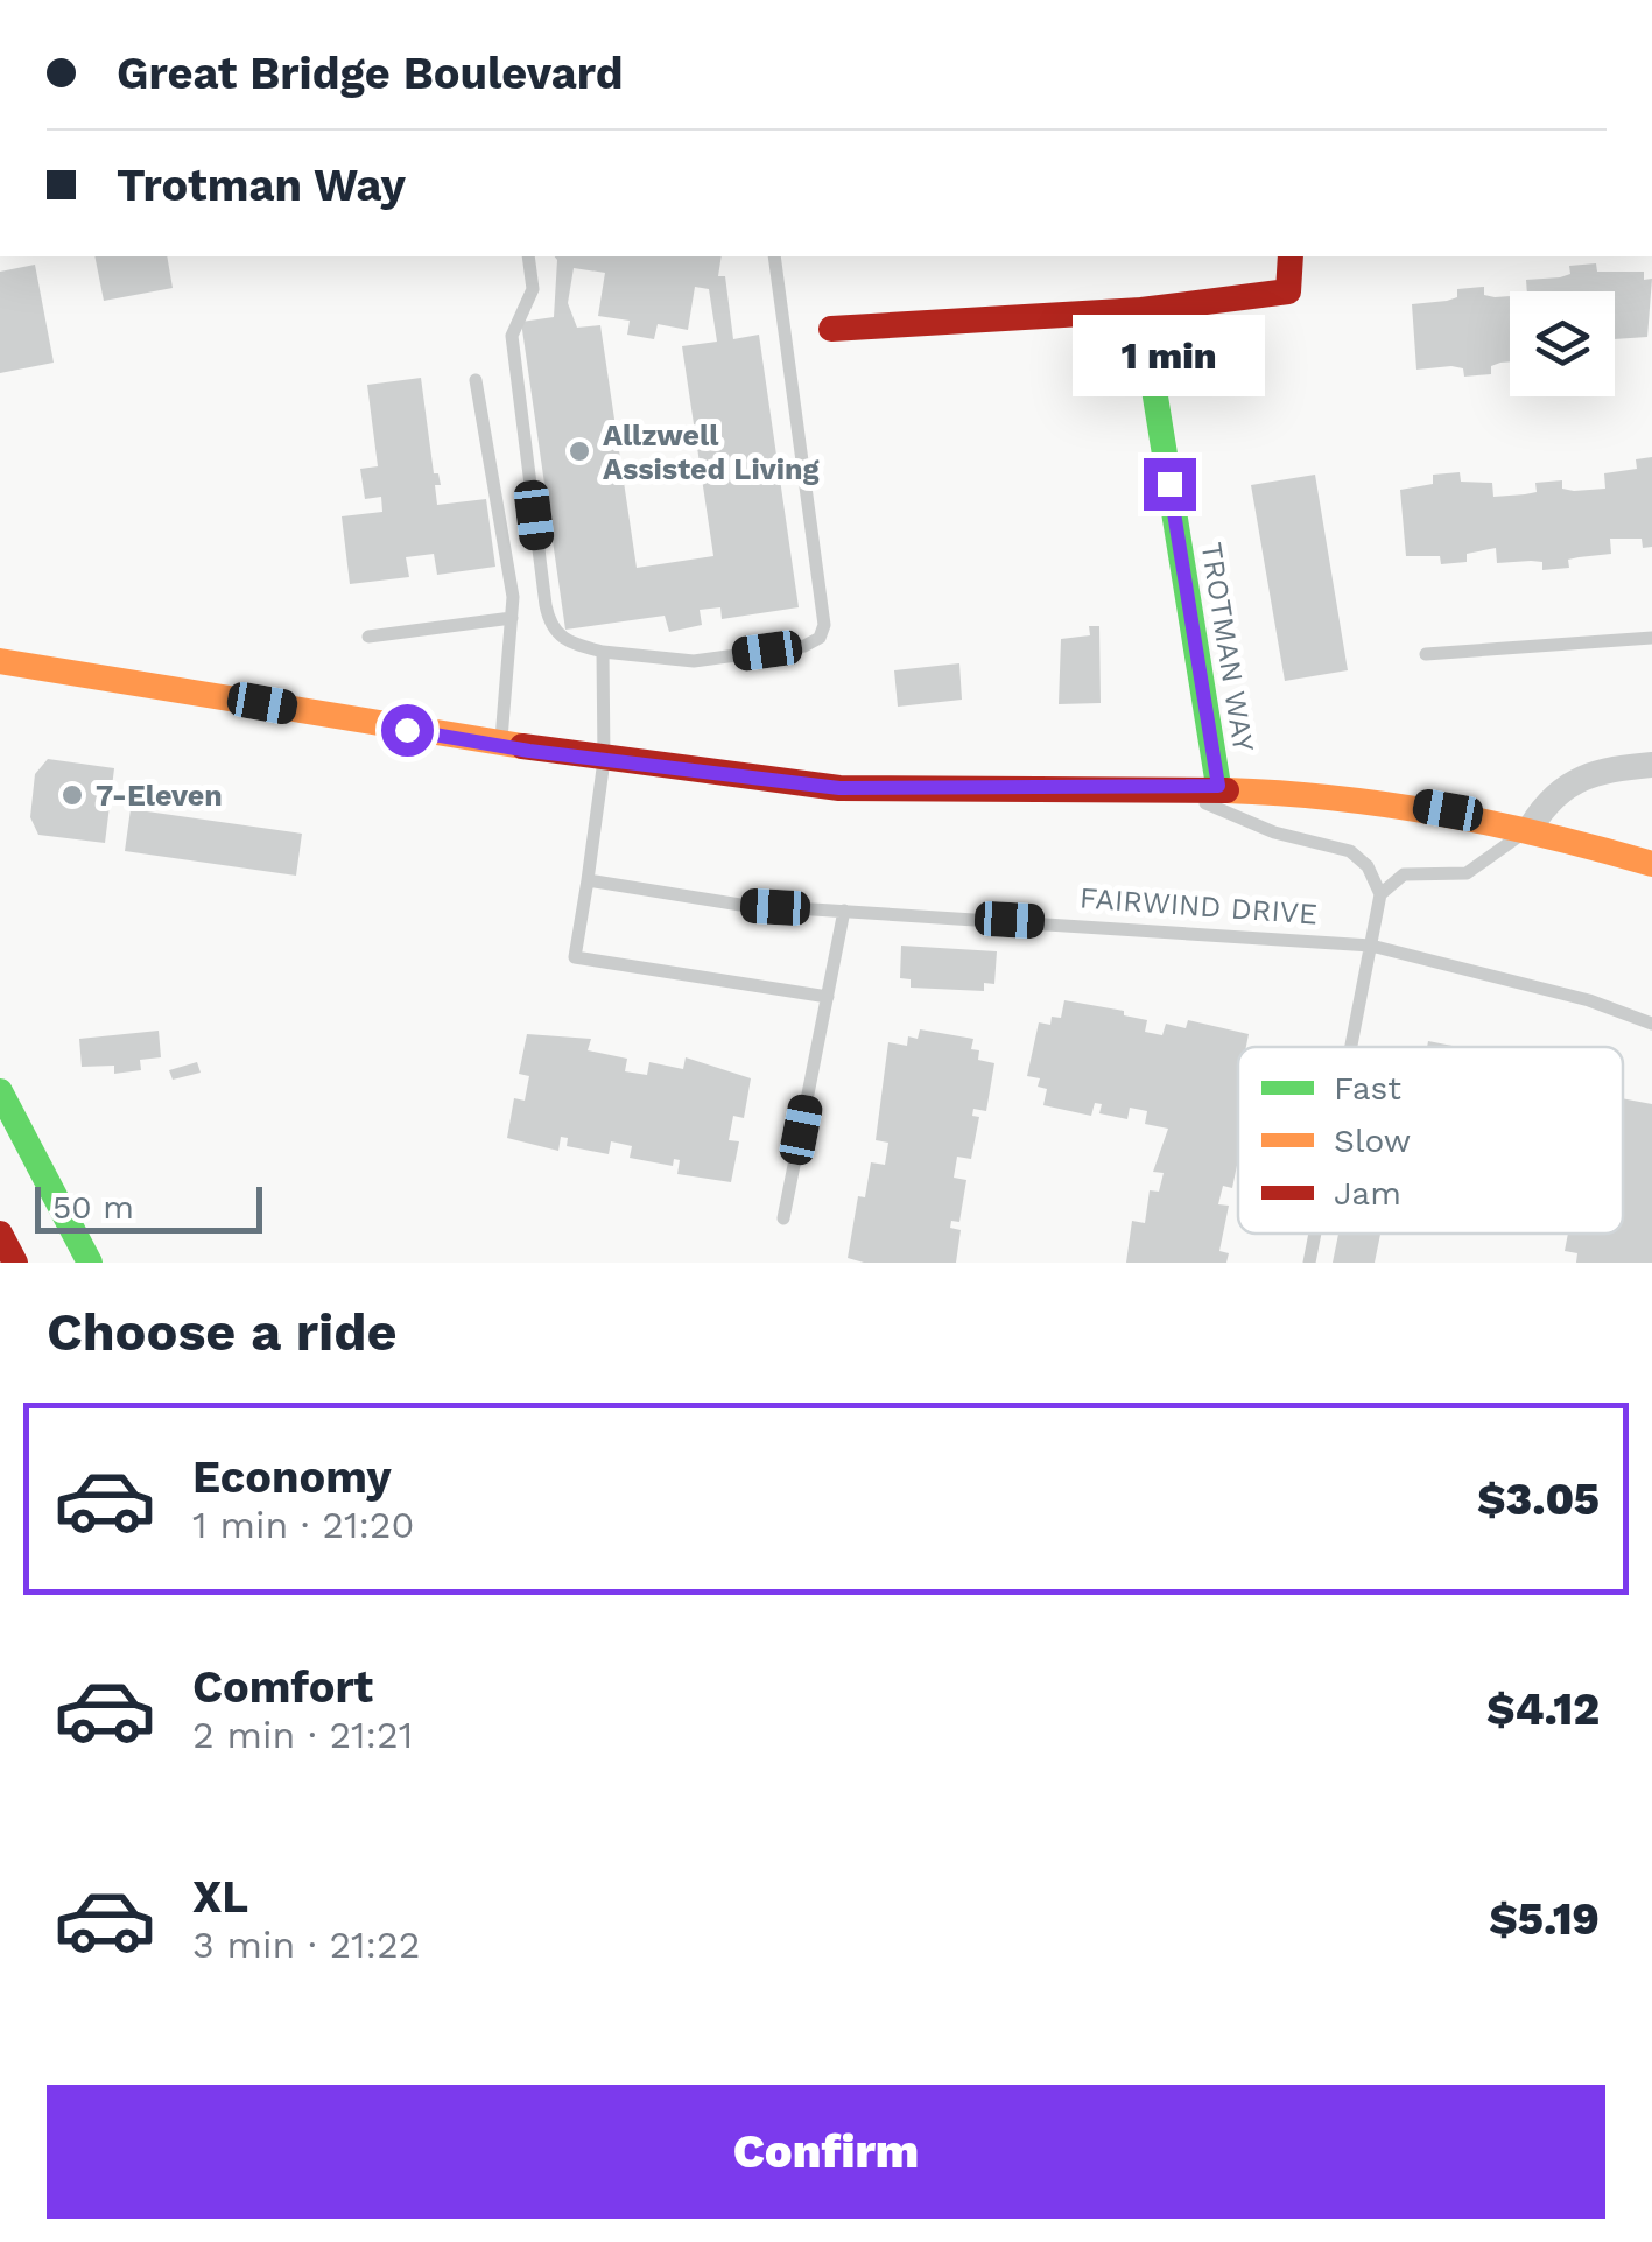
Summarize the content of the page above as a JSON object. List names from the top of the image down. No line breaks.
{"streets":{"main road":["TROTMAN WAY"],"lane":["FAIRWIND DRIVE"]},"places":["Allzwell Assisted Living","7-Eleven"],"legend":["Fast","Slow","Jam"],"scale_bar":"50 m","page":{"banner":["Great Bridge Boulevard","Trotman Way"],"bubble":"1 min","scale":"50 m","heading":"Choose a ride","list":[{"name":"Economy","note":"1 min · 21:20","value":"$3.05"},{"name":"Comfort","note":"2 min · 21:21","value":"$4.12"},{"name":"XL","note":"3 min · 21:22","value":"$5.19"}],"buttons":"Confirm"}}
